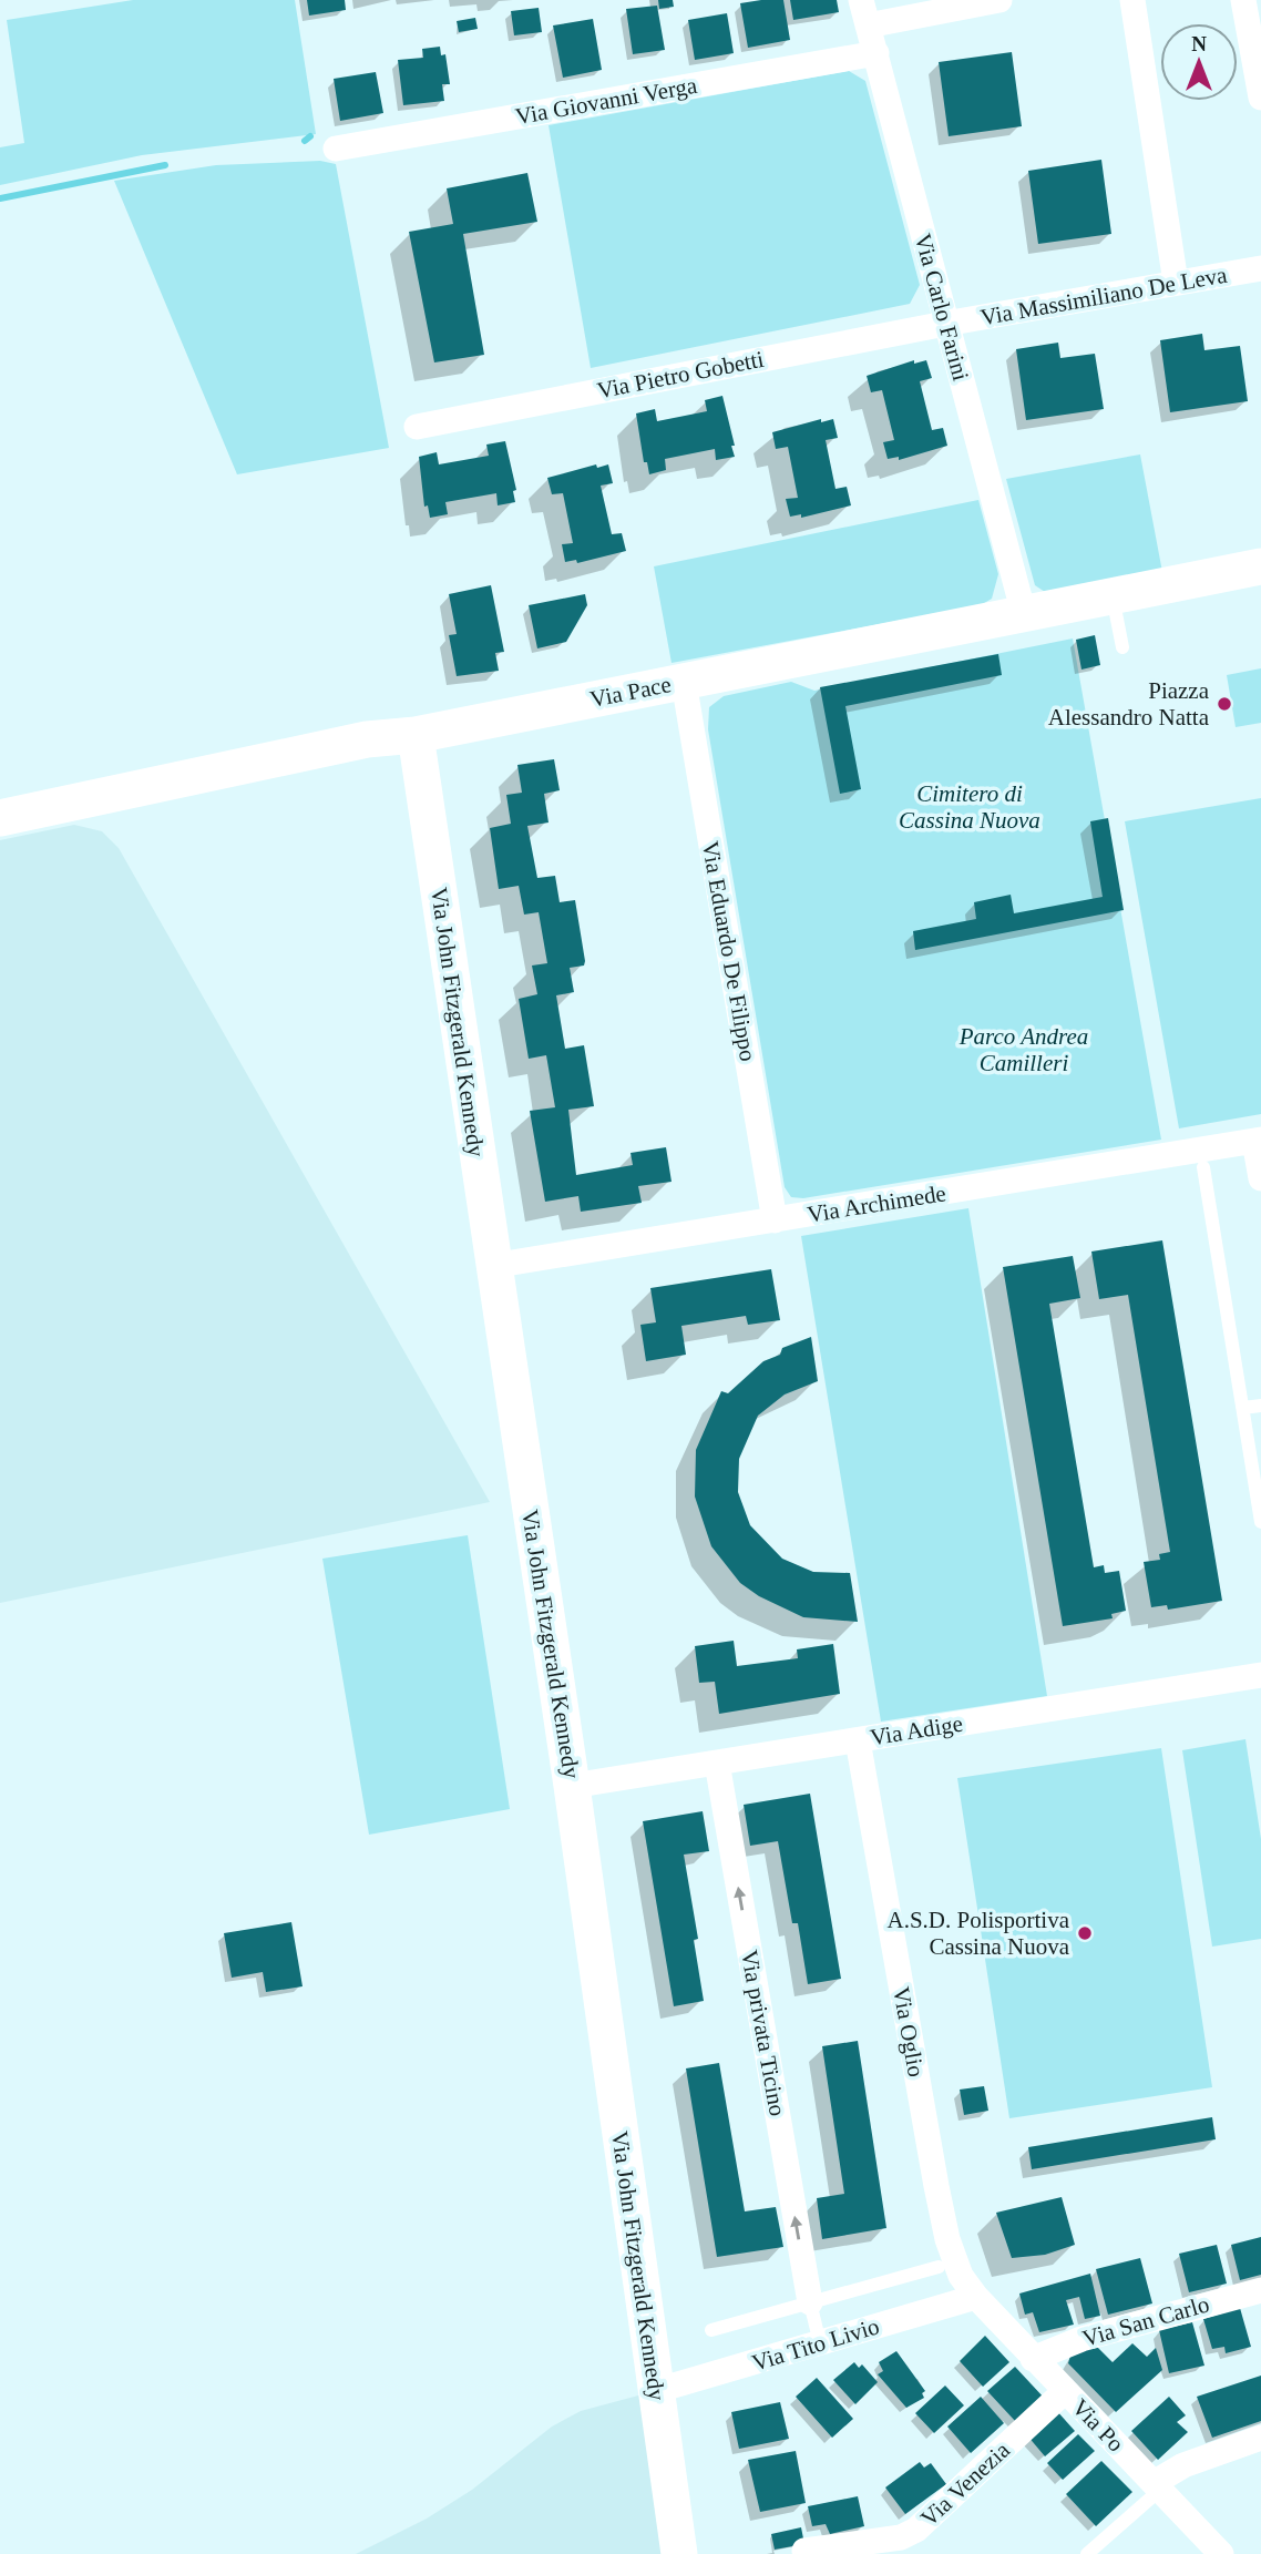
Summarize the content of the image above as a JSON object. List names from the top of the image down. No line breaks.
{"streets":{"street":["Via Giovanni Verga","Via Massimiliano De Leva","Via Carlo Farini","Via Pietro Gobetti","Via Pace","Via Eduardo De Filippo","Via John Fitzgerald Kennedy","Via Archimede","Via Adige","Via Oglio","Via privata Ticino","Via San Carlo","Via Tito Livio","Via Po","Via Venezia"]},"crossings":[["Via Giovanni Verga","Via Carlo Farini"],["Via Massimiliano De Leva","Via Carlo Farini"],["Via Massimiliano De Leva","Via Pietro Gobetti"],["Via Carlo Farini","Via Pietro Gobetti"],["Via Carlo Farini","Via Pace"],["Via Pace","Via Eduardo De Filippo"],["Via Pace","Via John Fitzgerald Kennedy"],["Via Eduardo De Filippo","Via Archimede"],["Via John Fitzgerald Kennedy","Via Archimede"],["Via John Fitzgerald Kennedy","Via Adige"],["Via John Fitzgerald Kennedy","Via Tito Livio"],["Via Adige","Via Oglio"],["Via Adige","Via privata Ticino"],["Via Oglio","Via Tito Livio"],["Via Oglio","Via Po"],["Via San Carlo","Via Po"],["Via Tito Livio","Via Po"],["Via Po","Via Venezia"]],"one_way":["Via privata Ticino"],"parks":["Cimitero di Cassina Nuova","Parco Andrea Camilleri"],"places":["Piazza Alessandro Natta","A.S.D. Polisportiva Cassina Nuova"],"north":"top"}
